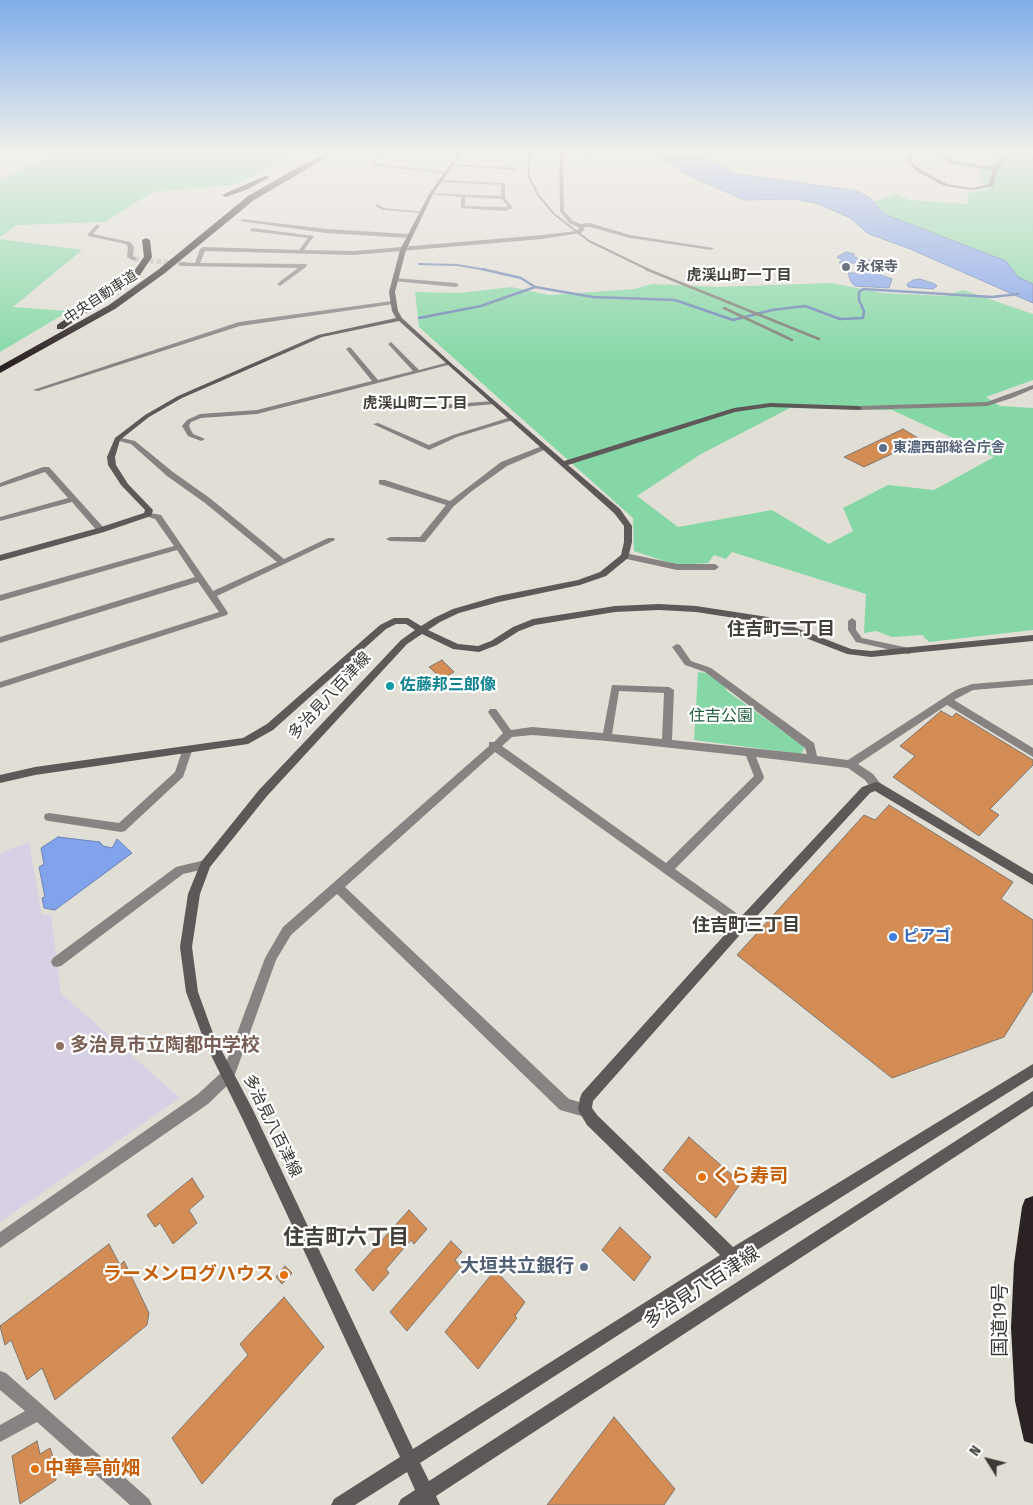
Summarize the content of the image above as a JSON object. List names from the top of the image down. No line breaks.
{"streets":{"highway":["中央自動車道","国道19号"],"street":["多治見八百津線"]},"districts":["虎渓山町一丁目","虎渓山町二丁目","住吉町二丁目","住吉町三丁目","住吉町六丁目"],"parks":["住吉公園"],"places":["永保寺","東濃西部総合庁舎","佐藤邦三郎像","ピアゴ","多治見市立陶都中学校","くら寿司","大垣共立銀行","ラーメンログハウス","中華亭前畑"],"north":"top left"}
